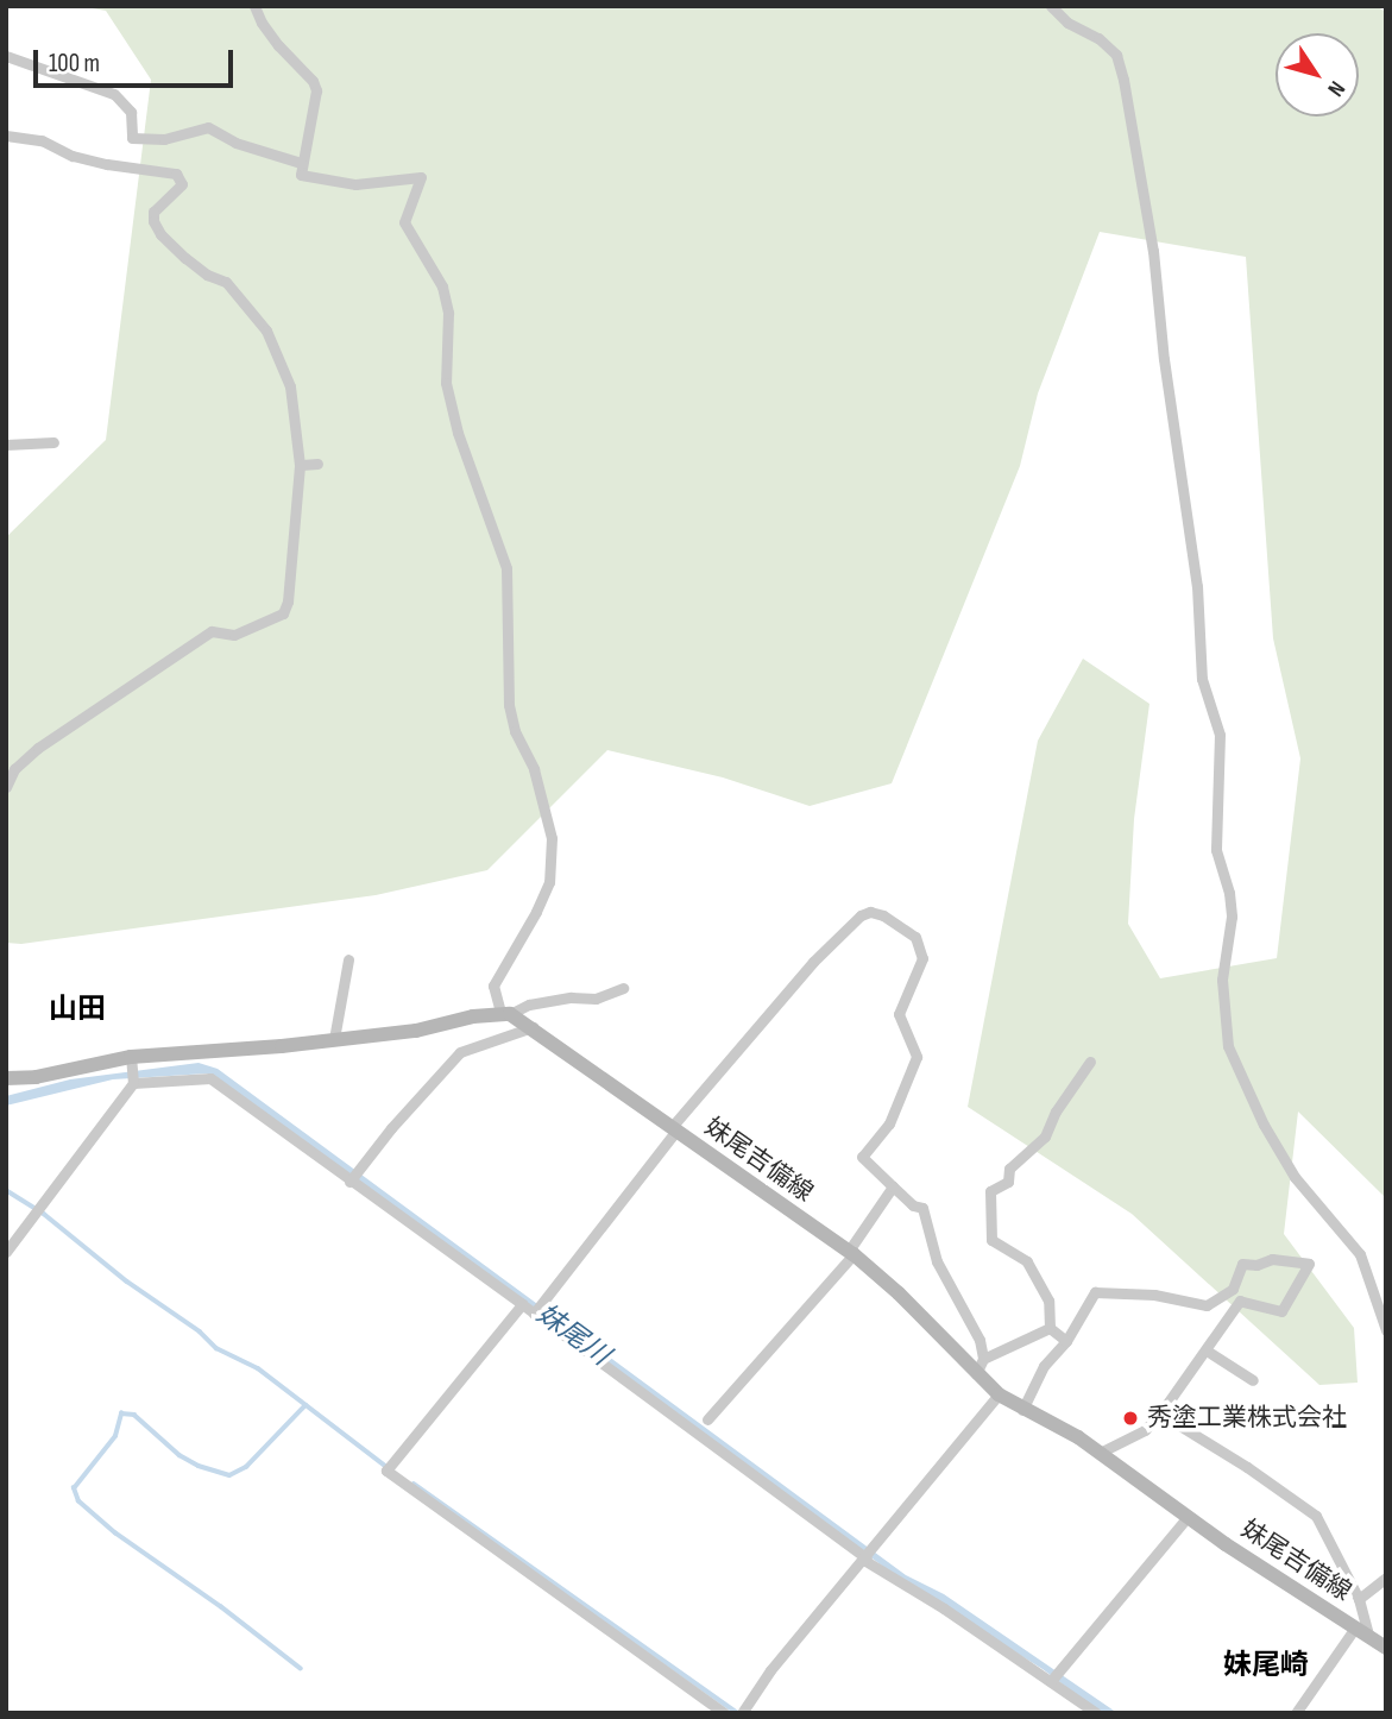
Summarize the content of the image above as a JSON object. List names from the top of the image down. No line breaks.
{"streets":{"main road":["妹尾吉備線"]},"districts":["山田","妹尾崎"],"water":["妹尾川"],"places":["秀塗工業株式会社"],"scale_bar":"100 m","north":"bottom right"}
